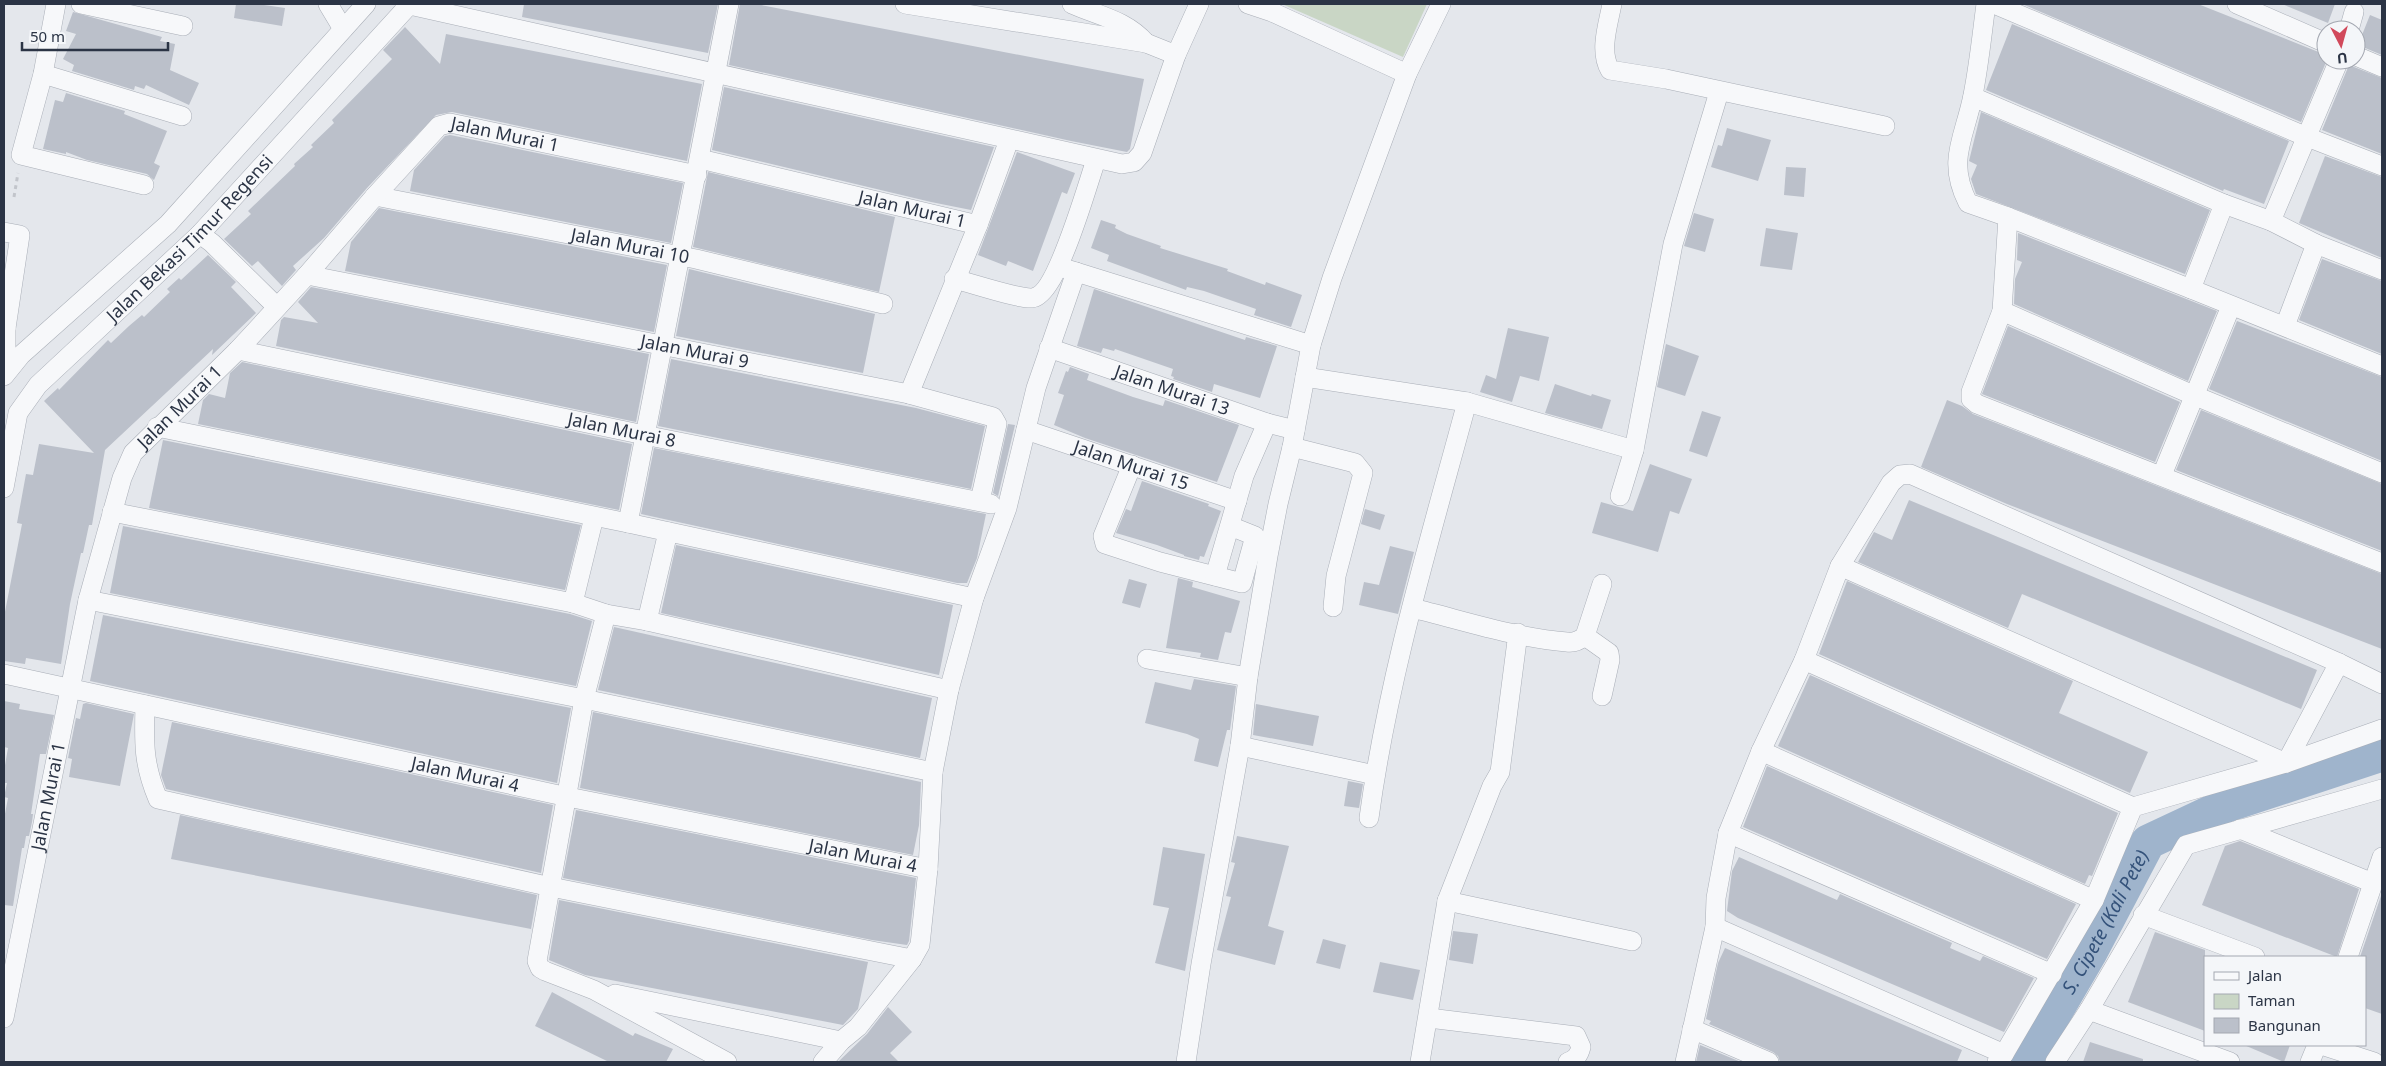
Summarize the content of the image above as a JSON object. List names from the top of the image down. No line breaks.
{"streets":{"street":["Jalan Murai 1","Jalan Bekasi Timur Regensi","Jalan Murai 10","Jalan Murai 9","Jalan Murai 13","Jalan Murai 8","Jalan Murai 15","Jalan Murai 4"]},"crossings":[["Jalan Murai 1","Jalan Murai 10"],["Jalan Murai 1","Jalan Murai 9"],["Jalan Murai 1","Jalan Murai 8"],["Jalan Murai 1","Jalan Murai 4"],["Jalan Murai 9","Jalan Murai 8"]],"water":["S. Cipete (Kali Pete)"],"legend":["Jalan","Taman","Bangunan"],"scale_bar":"50 m","north":"bottom"}
